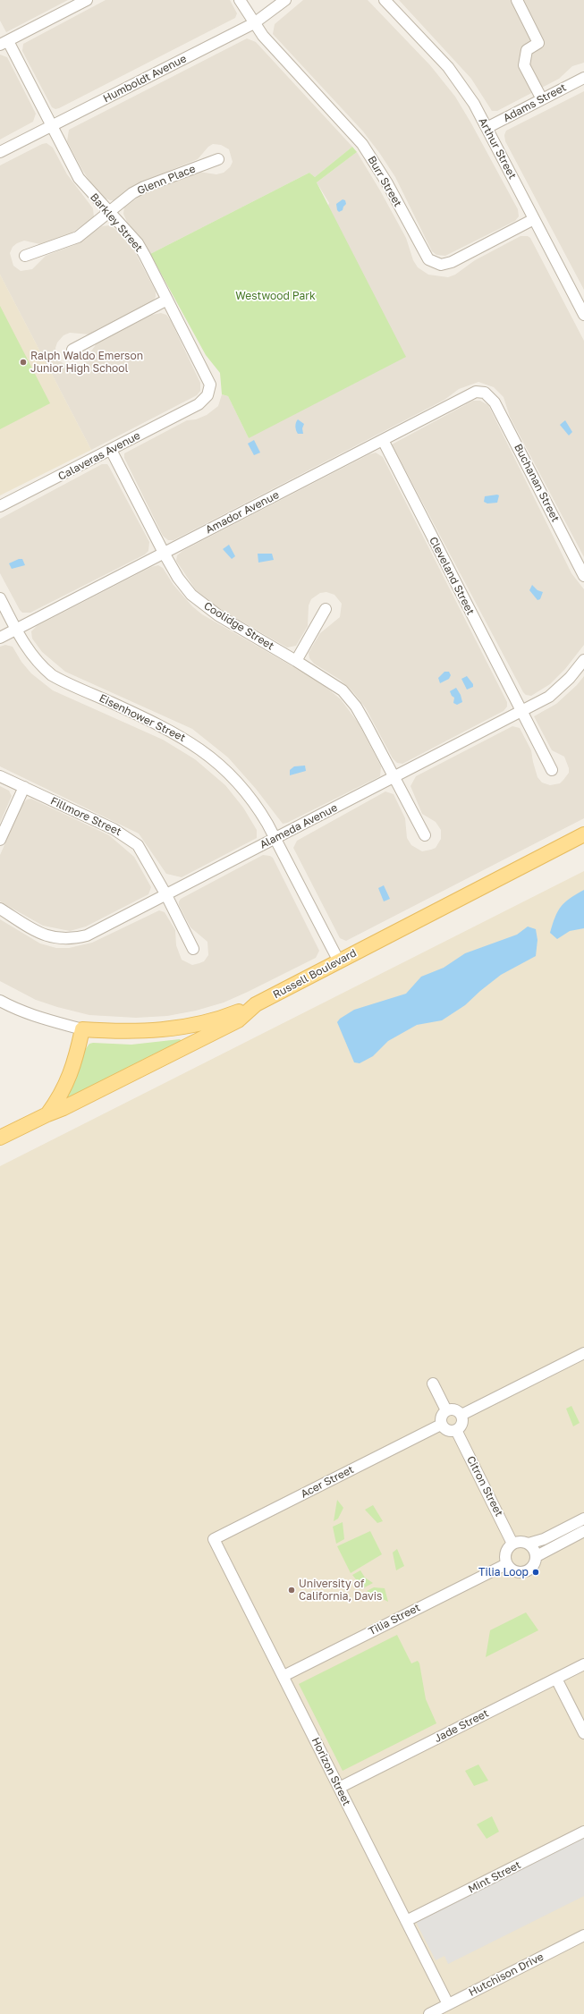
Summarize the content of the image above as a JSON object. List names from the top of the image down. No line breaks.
{"streets":{"main road":["Russell Boulevard"],"street":["Humboldt Avenue","Adams Street","Arthur Street","Glenn Place","Burr Street","Barkley Street","Calaveras Avenue","Buchanan Street","Amador Avenue","Cleveland Street","Coolidge Street","Eisenhower Street","Fillmore Street","Alameda Avenue","Acer Street","Citron Street","Tilia Street","Jade Street","Horizon Street","Mint Street","Hutchison Drive"]},"crossings":[["Humboldt Avenue","Burr Street"],["Humboldt Avenue","Barkley Street"],["Adams Street","Arthur Street"],["Arthur Street","Burr Street"],["Glenn Place","Barkley Street"],["Barkley Street","Calaveras Avenue"],["Calaveras Avenue","Coolidge Street"],["Buchanan Street","Amador Avenue"],["Amador Avenue","Cleveland Street"],["Amador Avenue","Coolidge Street"],["Amador Avenue","Eisenhower Street"],["Cleveland Street","Alameda Avenue"],["Coolidge Street","Alameda Avenue"],["Eisenhower Street","Alameda Avenue"],["Eisenhower Street","Russell Boulevard"],["Fillmore Street","Alameda Avenue"],["Acer Street","Citron Street"],["Acer Street","Horizon Street"],["Citron Street","Tilia Street"],["Tilia Street","Horizon Street"],["Jade Street","Horizon Street"],["Horizon Street","Mint Street"],["Horizon Street","Hutchison Drive"]],"parks":["Westwood Park"],"places":["Ralph Waldo Emerson Junior High School","Tilia Loop","University of California, Davis"]}
